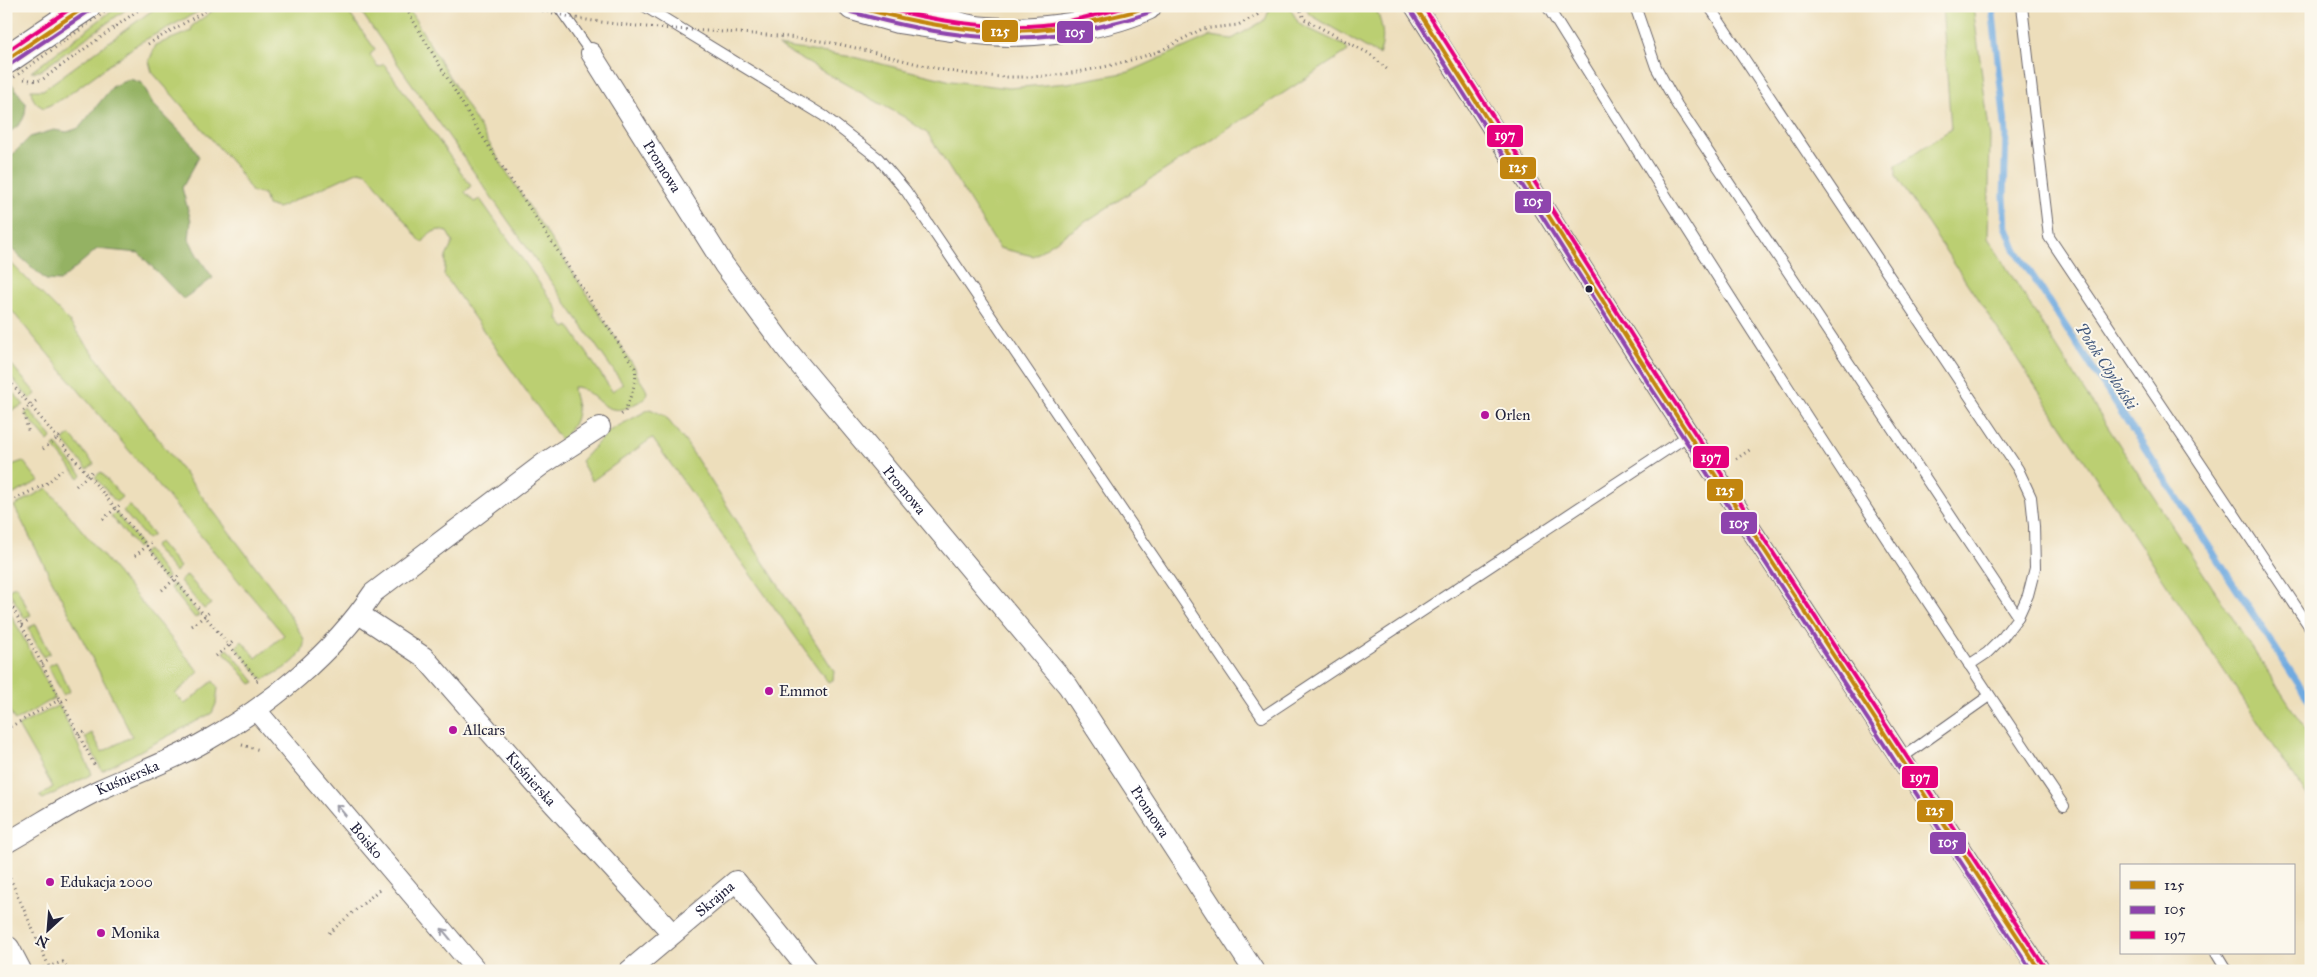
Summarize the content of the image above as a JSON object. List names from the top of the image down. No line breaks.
{"streets":{"street":["Promowa","Kuśnierska","Boisko","Skrajna"]},"crossings":[["Kuśnierska","Boisko"],["Kuśnierska","Skrajna"]],"one_way":["Boisko"],"water":["Potok Chyloński"],"places":["Orlen","Emmot","Allcars","Edukacja 2000","Monika"],"lines":["transit line 125","transit line 197","transit line 105"],"legend":["125","105","197"],"north":"bottom left"}
